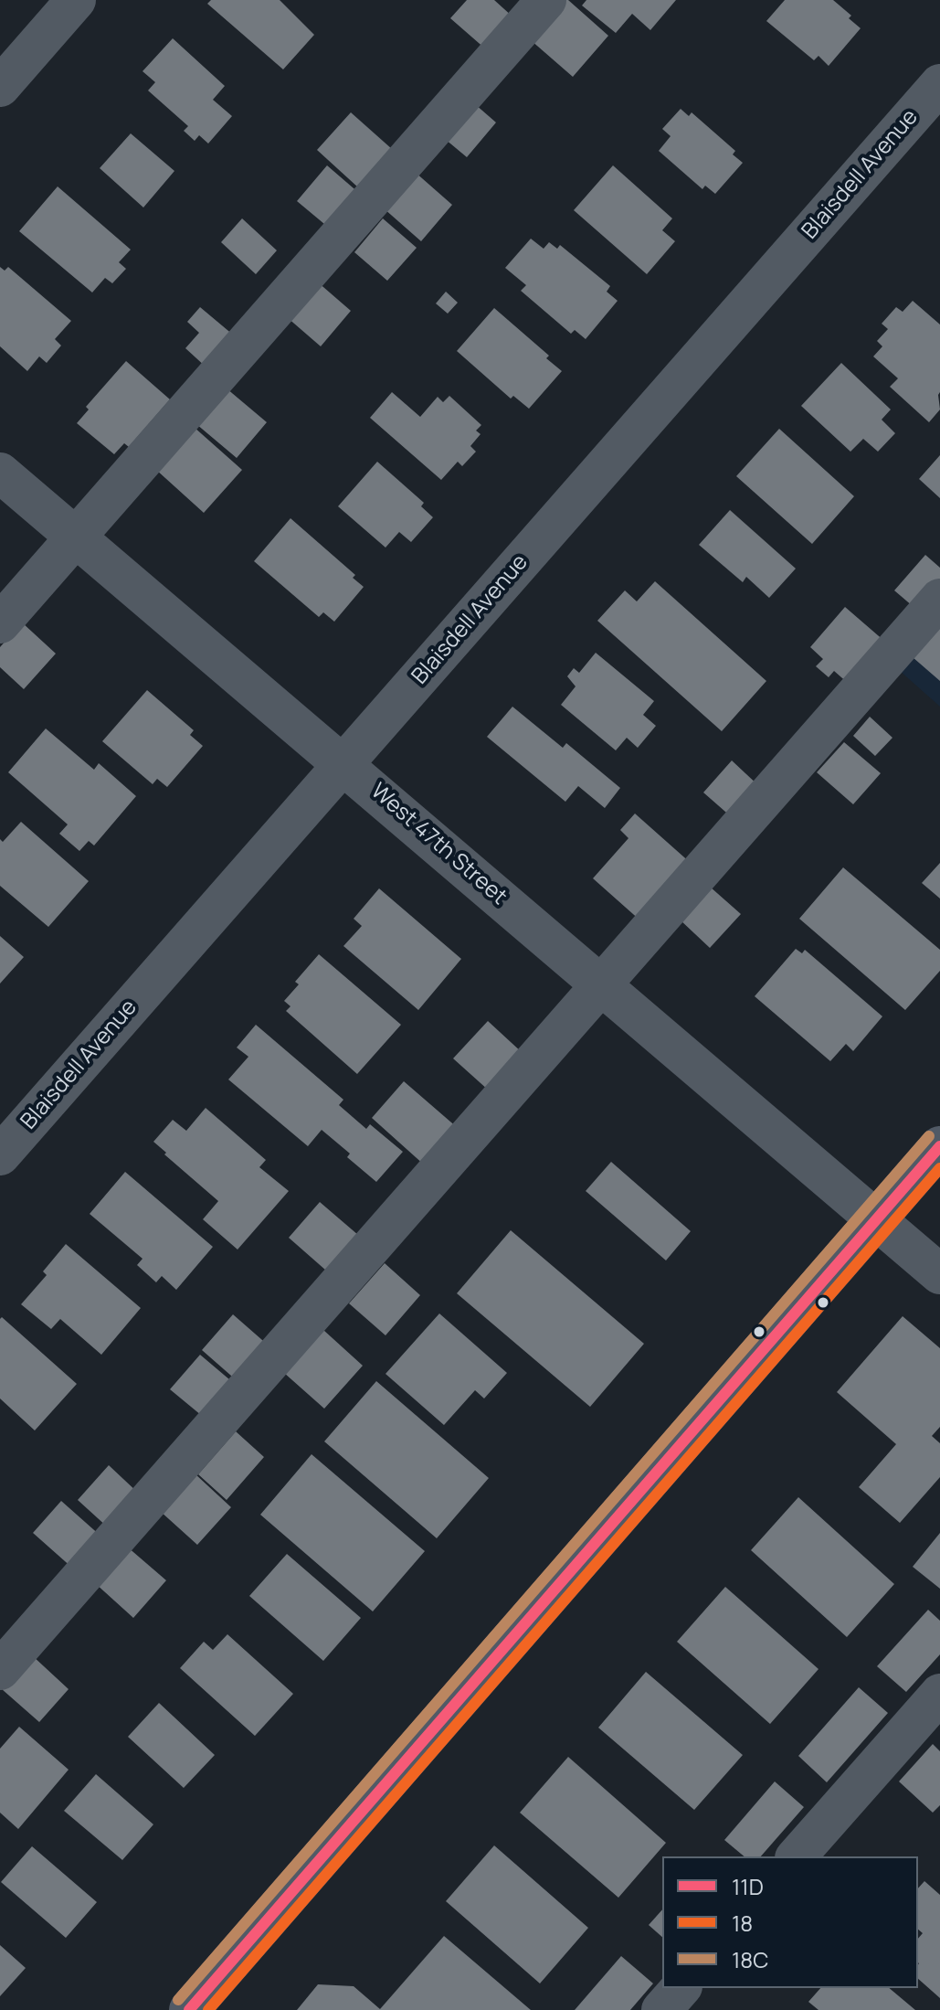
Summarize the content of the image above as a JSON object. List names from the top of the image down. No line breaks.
{"streets":{"street":["Blaisdell Avenue","West 47th Street"]},"crossings":[["Blaisdell Avenue","West 47th Street"]],"lines":["transit line 18C","transit line 11D","transit line 18"],"legend":["11D","18","18C"]}
